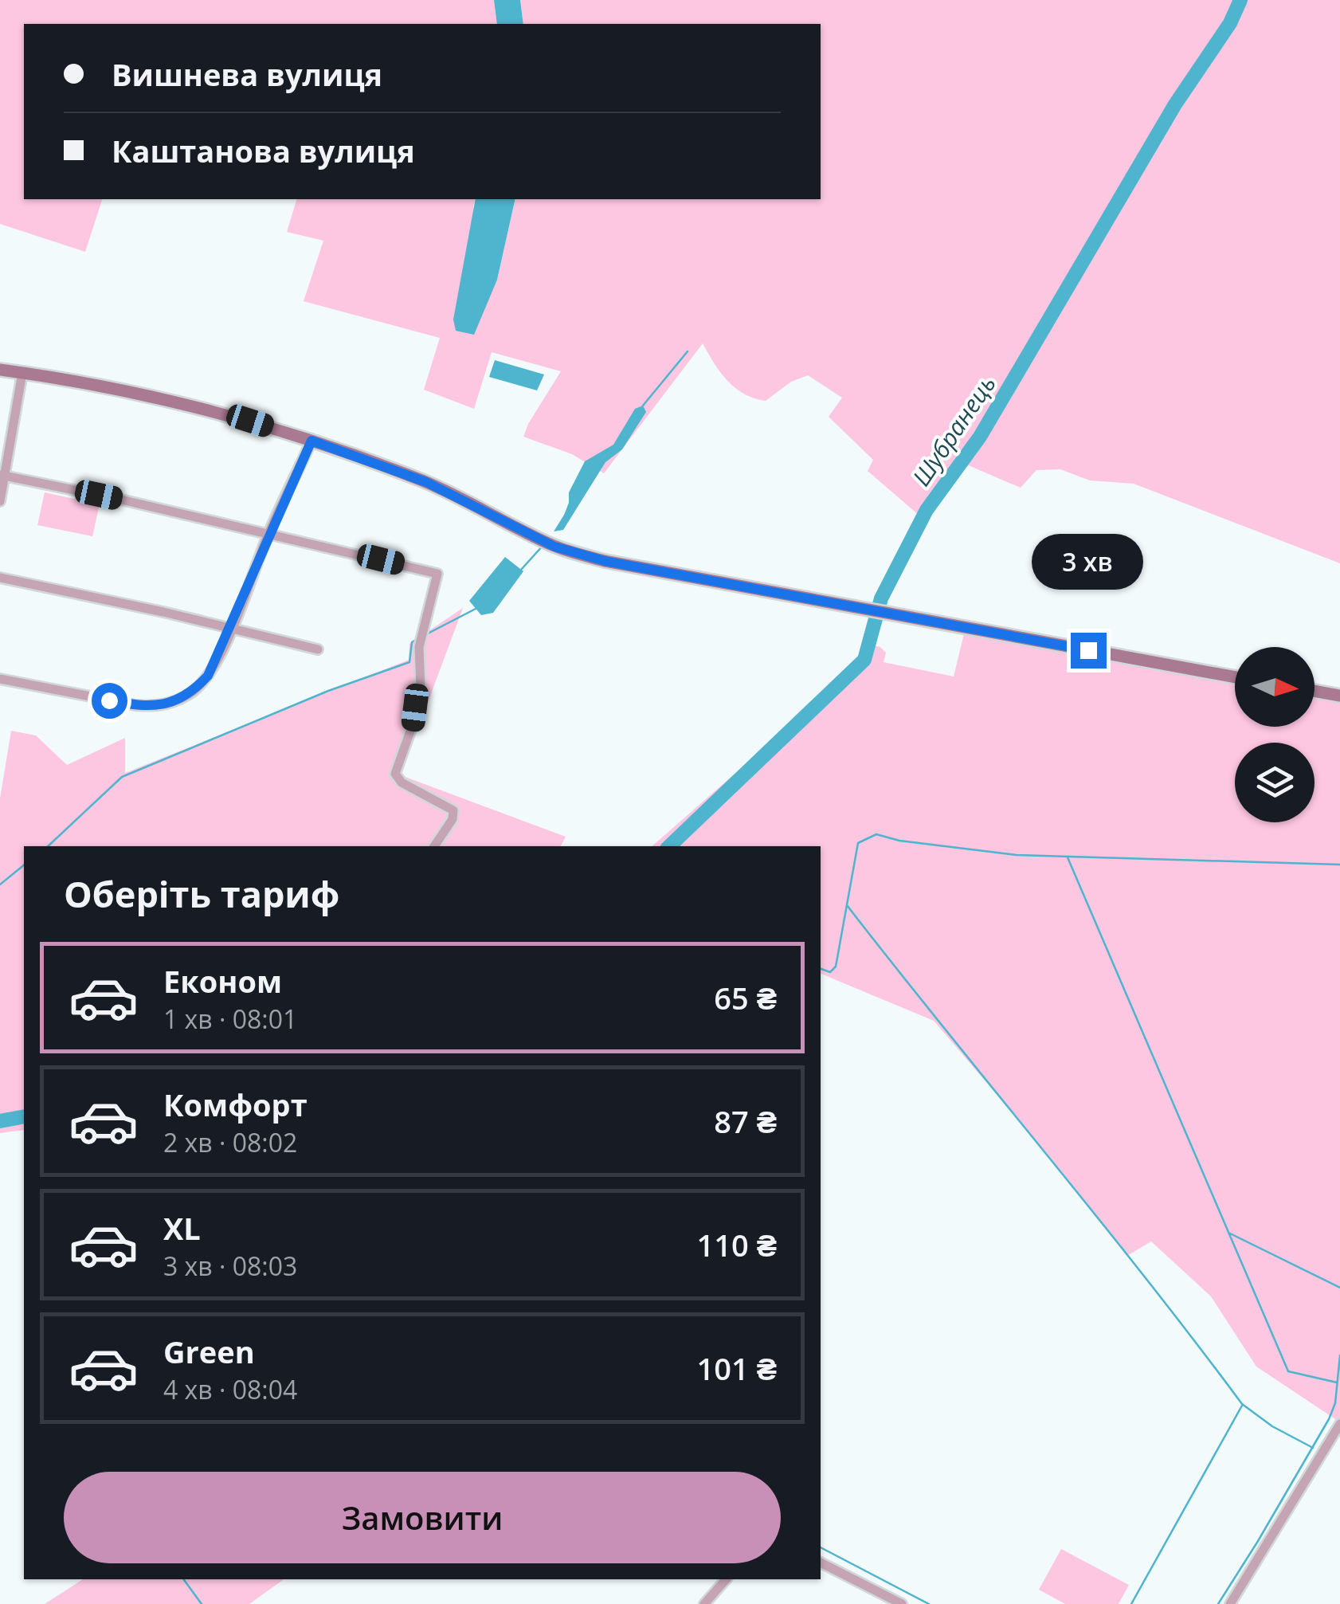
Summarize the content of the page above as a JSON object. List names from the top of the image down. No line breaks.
{"water":["Шубранець"],"north":"right","page":{"banner":["Вишнева вулиця","Каштанова вулиця"],"bubble":"3 хв","heading":"Оберіть тариф","list":[{"name":"Економ","note":"1 хв · 08:01","value":"65 ₴"},{"name":"Комфорт","note":"2 хв · 08:02","value":"87 ₴"},{"name":"XL","note":"3 хв · 08:03","value":"110 ₴"},{"name":"Green","note":"4 хв · 08:04","value":"101 ₴"}],"buttons":"Замовити"}}
